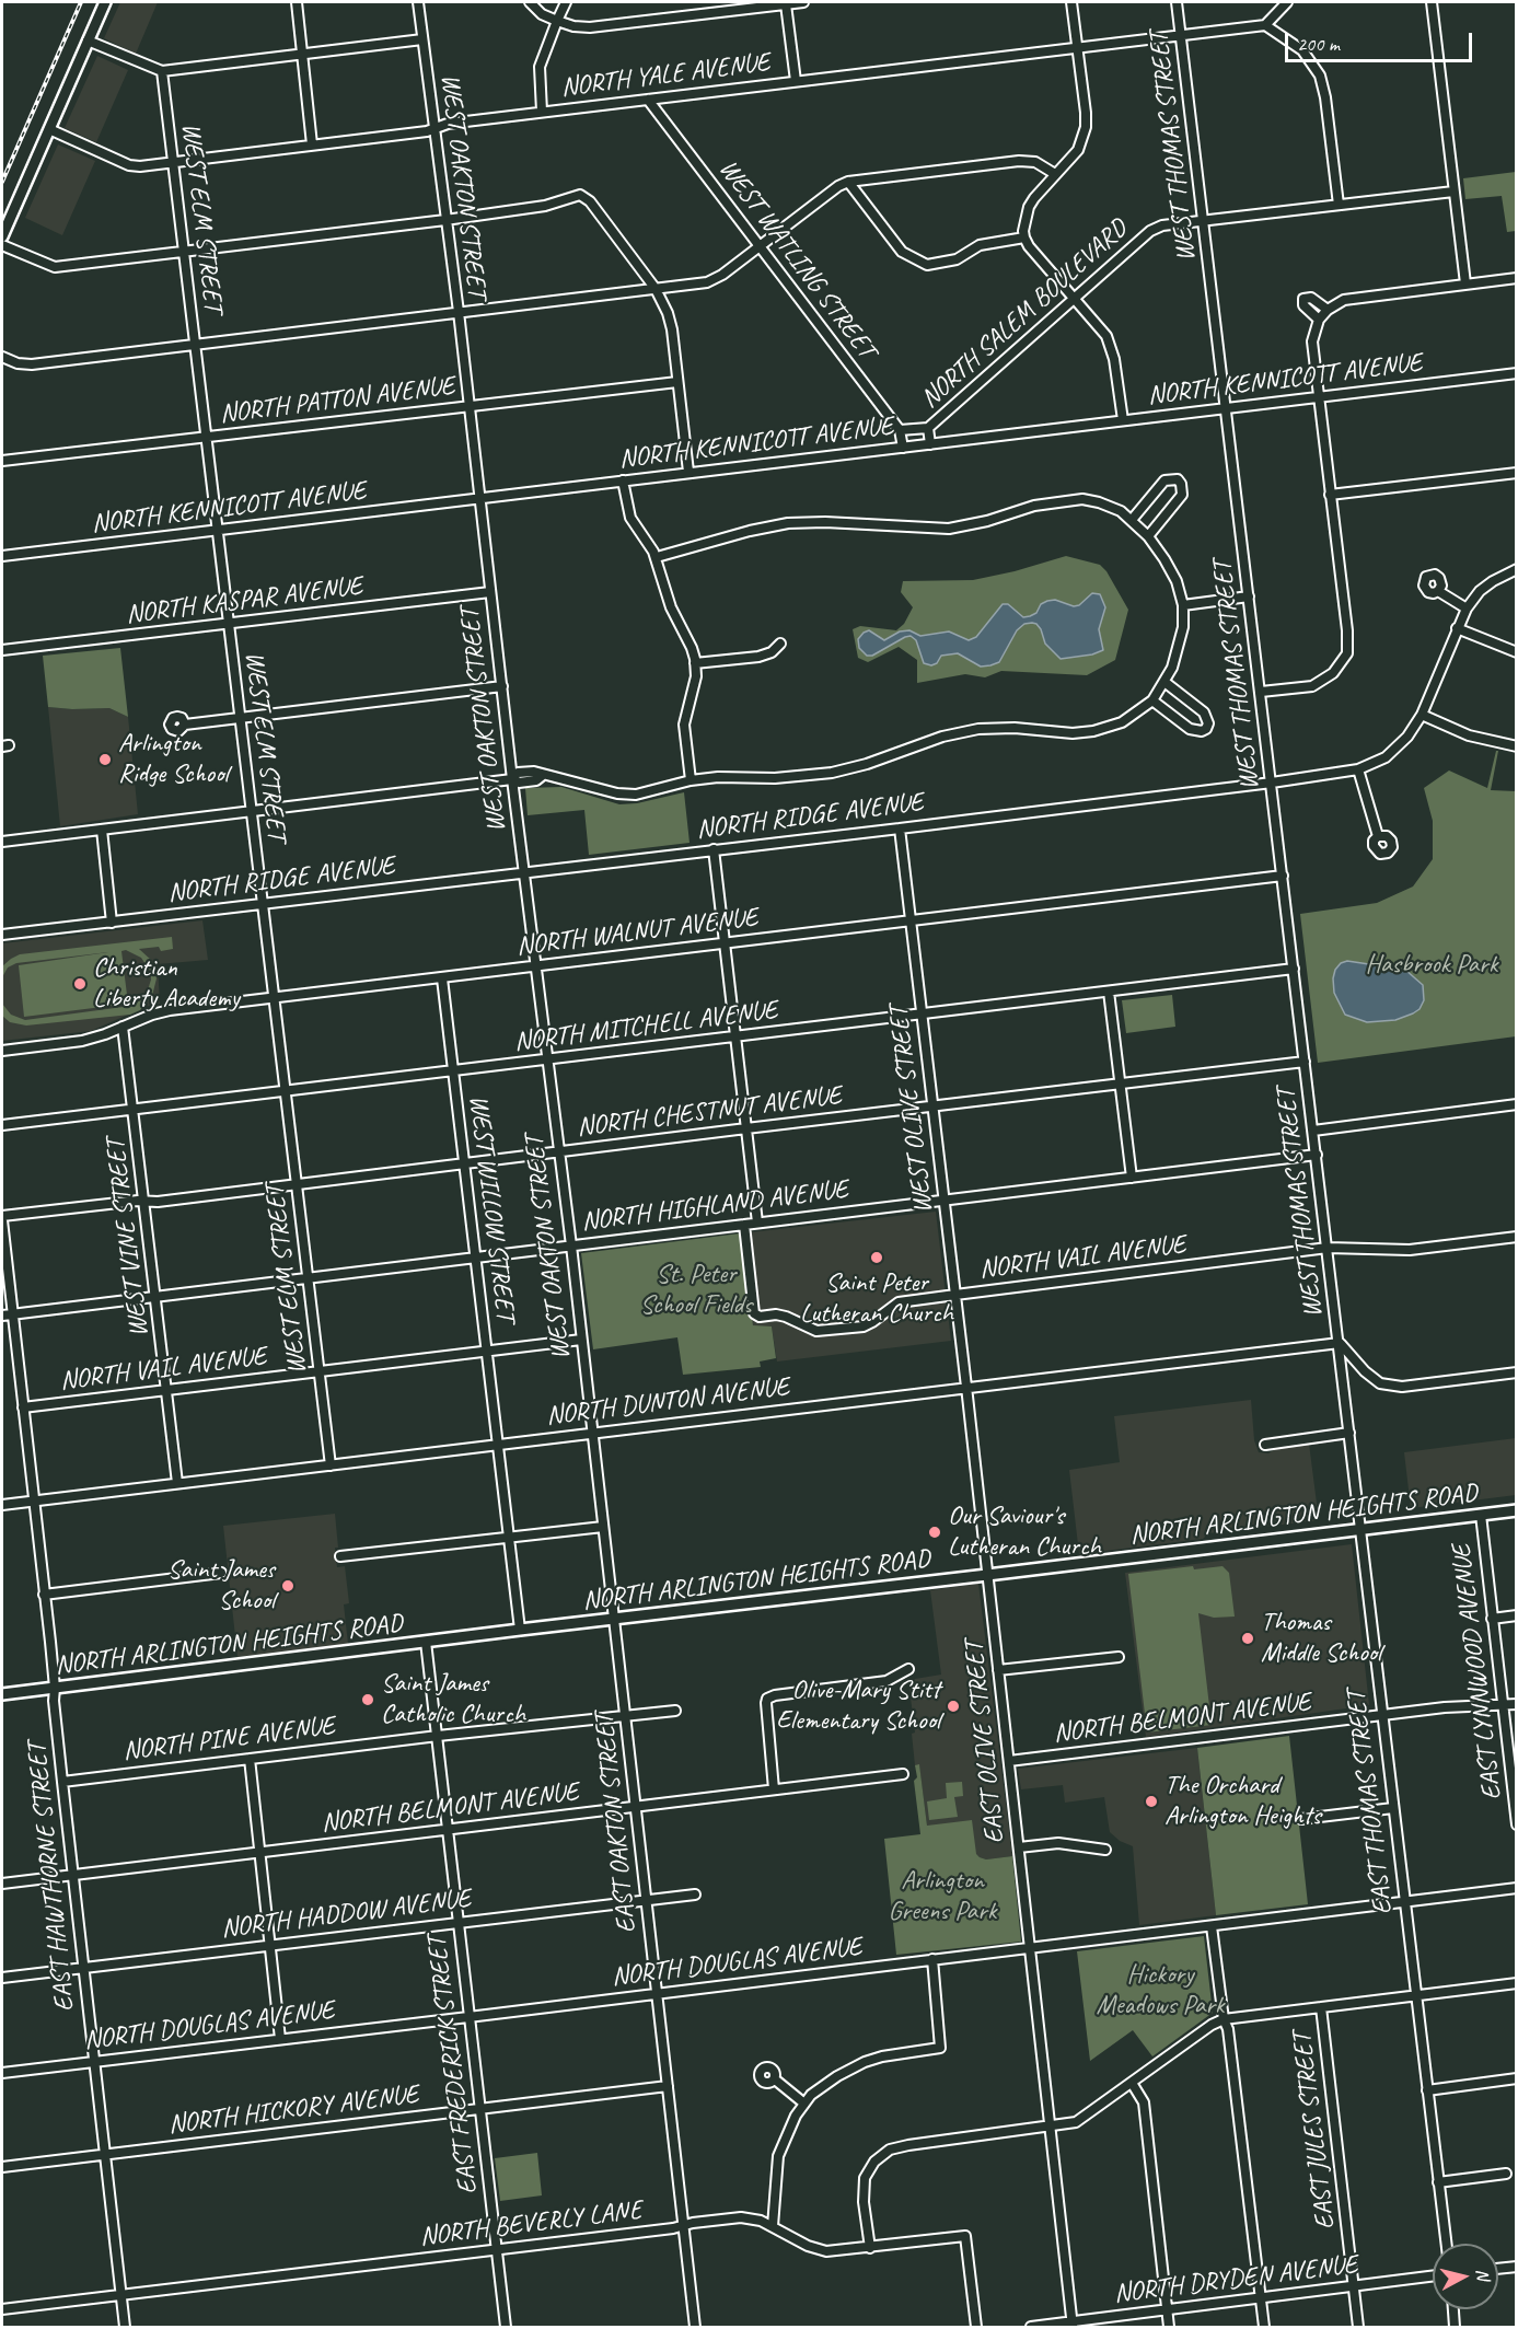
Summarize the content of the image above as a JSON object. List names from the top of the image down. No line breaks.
{"streets":{"main road":["NORTH ARLINGTON HEIGHTS ROAD"],"street":["NORTH YALE AVENUE","WEST THOMAS STREET","WEST OAKTON STREET","WEST ELM STREET","WEST WATLING STREET","NORTH SALEM BOULEVARD","NORTH KENNICOTT AVENUE","NORTH PATTON AVENUE","NORTH KASPAR AVENUE","NORTH RIDGE AVENUE","NORTH WALNUT AVENUE","NORTH MITCHELL AVENUE","WEST OLIVE STREET","NORTH CHESTNUT AVENUE","NORTH HIGHLAND AVENUE","WEST WILLOW STREET","WEST VINE STREET","NORTH VAIL AVENUE","NORTH DUNTON AVENUE","EAST LYNNWOOD AVENUE","NORTH BELMONT AVENUE","NORTH PINE AVENUE","EAST OLIVE STREET","EAST THOMAS STREET","EAST OAKTON STREET","EAST HAWTHORNE STREET","NORTH HADDOW AVENUE","NORTH DOUGLAS AVENUE","EAST FREDERICK STREET","NORTH HICKORY AVENUE","EAST JULES STREET","NORTH BEVERLY LANE","NORTH DRYDEN AVENUE"]},"crossings":[["NORTH YALE AVENUE","WEST THOMAS STREET"],["NORTH YALE AVENUE","WEST OAKTON STREET"],["NORTH YALE AVENUE","WEST ELM STREET"],["NORTH YALE AVENUE","WEST WATLING STREET"],["WEST THOMAS STREET","NORTH SALEM BOULEVARD"],["WEST THOMAS STREET","NORTH KENNICOTT AVENUE"],["WEST THOMAS STREET","NORTH RIDGE AVENUE"],["WEST THOMAS STREET","NORTH WALNUT AVENUE"],["WEST THOMAS STREET","NORTH MITCHELL AVENUE"],["WEST THOMAS STREET","NORTH CHESTNUT AVENUE"],["WEST THOMAS STREET","NORTH HIGHLAND AVENUE"],["WEST THOMAS STREET","NORTH VAIL AVENUE"],["WEST THOMAS STREET","NORTH DUNTON AVENUE"],["WEST THOMAS STREET","EAST THOMAS STREET"],["WEST OAKTON STREET","NORTH KENNICOTT AVENUE"],["WEST OAKTON STREET","NORTH PATTON AVENUE"],["WEST OAKTON STREET","NORTH KASPAR AVENUE"],["WEST OAKTON STREET","NORTH RIDGE AVENUE"],["WEST OAKTON STREET","NORTH WALNUT AVENUE"],["WEST OAKTON STREET","NORTH MITCHELL AVENUE"],["WEST OAKTON STREET","NORTH CHESTNUT AVENUE"],["WEST OAKTON STREET","NORTH HIGHLAND AVENUE"],["WEST OAKTON STREET","NORTH VAIL AVENUE"],["WEST OAKTON STREET","NORTH DUNTON AVENUE"],["WEST OAKTON STREET","EAST OAKTON STREET"],["WEST ELM STREET","NORTH KENNICOTT AVENUE"],["WEST ELM STREET","NORTH PATTON AVENUE"],["WEST ELM STREET","NORTH KASPAR AVENUE"],["WEST ELM STREET","NORTH RIDGE AVENUE"],["WEST ELM STREET","NORTH WALNUT AVENUE"],["WEST ELM STREET","NORTH MITCHELL AVENUE"],["WEST ELM STREET","NORTH CHESTNUT AVENUE"],["WEST ELM STREET","NORTH HIGHLAND AVENUE"],["WEST ELM STREET","NORTH VAIL AVENUE"],["WEST ELM STREET","NORTH DUNTON AVENUE"],["WEST WATLING STREET","NORTH KENNICOTT AVENUE"],["NORTH SALEM BOULEVARD","NORTH KENNICOTT AVENUE"],["NORTH RIDGE AVENUE","WEST OLIVE STREET"],["NORTH WALNUT AVENUE","WEST OLIVE STREET"],["NORTH WALNUT AVENUE","WEST WILLOW STREET"],["NORTH WALNUT AVENUE","WEST VINE STREET"],["NORTH MITCHELL AVENUE","WEST OLIVE STREET"],["NORTH MITCHELL AVENUE","WEST WILLOW STREET"],["NORTH MITCHELL AVENUE","WEST VINE STREET"],["WEST OLIVE STREET","NORTH CHESTNUT AVENUE"],["WEST OLIVE STREET","NORTH HIGHLAND AVENUE"],["WEST OLIVE STREET","NORTH VAIL AVENUE"],["WEST OLIVE STREET","NORTH DUNTON AVENUE"],["WEST OLIVE STREET","EAST OLIVE STREET"],["NORTH CHESTNUT AVENUE","WEST WILLOW STREET"],["NORTH CHESTNUT AVENUE","WEST VINE STREET"],["NORTH CHESTNUT AVENUE","EAST HAWTHORNE STREET"],["NORTH HIGHLAND AVENUE","WEST WILLOW STREET"],["NORTH HIGHLAND AVENUE","WEST VINE STREET"],["NORTH HIGHLAND AVENUE","NORTH VAIL AVENUE"],["NORTH HIGHLAND AVENUE","EAST HAWTHORNE STREET"],["WEST WILLOW STREET","NORTH VAIL AVENUE"],["WEST WILLOW STREET","NORTH DUNTON AVENUE"],["WEST WILLOW STREET","NORTH ARLINGTON HEIGHTS ROAD"],["WEST VINE STREET","NORTH VAIL AVENUE"],["WEST VINE STREET","NORTH DUNTON AVENUE"],["NORTH VAIL AVENUE","EAST HAWTHORNE STREET"],["NORTH DUNTON AVENUE","EAST OLIVE STREET"],["NORTH DUNTON AVENUE","EAST THOMAS STREET"],["NORTH DUNTON AVENUE","EAST OAKTON STREET"],["NORTH DUNTON AVENUE","EAST HAWTHORNE STREET"],["NORTH ARLINGTON HEIGHTS ROAD","EAST LYNNWOOD AVENUE"],["NORTH ARLINGTON HEIGHTS ROAD","EAST OLIVE STREET"],["NORTH ARLINGTON HEIGHTS ROAD","EAST THOMAS STREET"],["NORTH ARLINGTON HEIGHTS ROAD","EAST OAKTON STREET"],["NORTH ARLINGTON HEIGHTS ROAD","EAST HAWTHORNE STREET"],["NORTH ARLINGTON HEIGHTS ROAD","EAST FREDERICK STREET"],["EAST LYNNWOOD AVENUE","NORTH BELMONT AVENUE"],["NORTH BELMONT AVENUE","EAST OLIVE STREET"],["NORTH BELMONT AVENUE","EAST THOMAS STREET"],["NORTH BELMONT AVENUE","EAST OAKTON STREET"],["NORTH BELMONT AVENUE","EAST HAWTHORNE STREET"],["NORTH BELMONT AVENUE","EAST FREDERICK STREET"],["NORTH PINE AVENUE","EAST OAKTON STREET"],["NORTH PINE AVENUE","EAST HAWTHORNE STREET"],["NORTH PINE AVENUE","EAST FREDERICK STREET"],["EAST OLIVE STREET","NORTH DOUGLAS AVENUE"],["EAST OLIVE STREET","NORTH DRYDEN AVENUE"],["EAST THOMAS STREET","NORTH DOUGLAS AVENUE"],["EAST OAKTON STREET","NORTH HADDOW AVENUE"],["EAST OAKTON STREET","NORTH DOUGLAS AVENUE"],["EAST OAKTON STREET","NORTH HICKORY AVENUE"],["EAST OAKTON STREET","NORTH BEVERLY LANE"],["EAST HAWTHORNE STREET","NORTH HADDOW AVENUE"],["EAST HAWTHORNE STREET","NORTH DOUGLAS AVENUE"],["EAST HAWTHORNE STREET","NORTH HICKORY AVENUE"],["EAST HAWTHORNE STREET","NORTH BEVERLY LANE"],["NORTH HADDOW AVENUE","EAST FREDERICK STREET"],["NORTH DOUGLAS AVENUE","EAST FREDERICK STREET"],["EAST FREDERICK STREET","NORTH HICKORY AVENUE"],["EAST FREDERICK STREET","NORTH BEVERLY LANE"],["EAST JULES STREET","NORTH DRYDEN AVENUE"]],"parks":["Hasbrook Park","St. Peter School Fields","Arlington Greens Park","Hickory Meadows Park"],"places":["Arlington Ridge School","Christian Liberty Academy","Saint Peter Lutheran Church","Our Saviour's Lutheran Church","Saint James School","Thomas Middle School","Saint James Catholic Church","Olive-Mary Stitt Elementary School","The Orchard Arlington Heights"],"scale_bar":"200 m","north":"right"}
